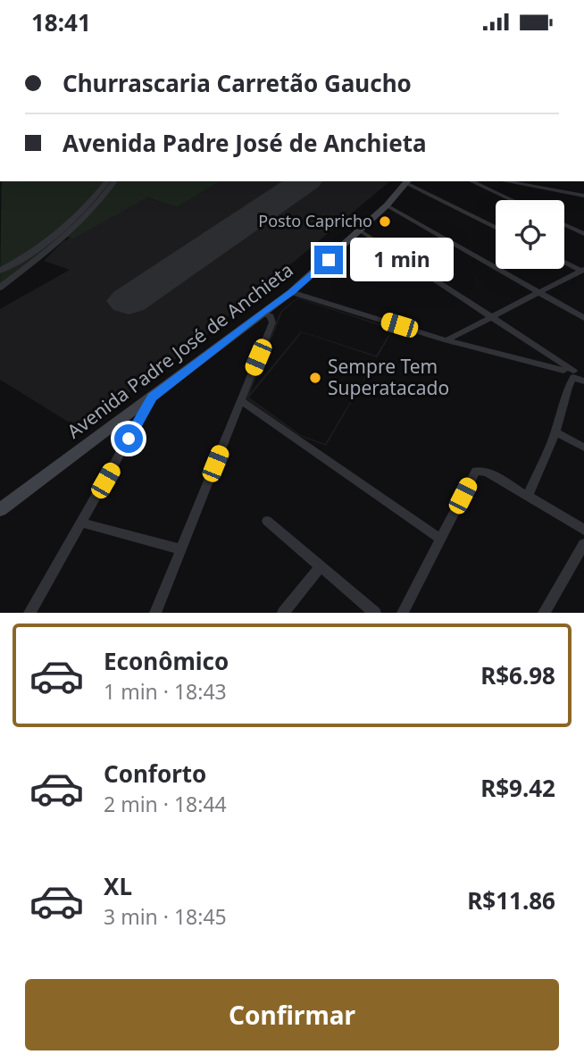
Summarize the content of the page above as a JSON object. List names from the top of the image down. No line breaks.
{"streets":{"main road":["Avenida Padre José de Anchieta"]},"places":["Posto Capricho","Sempre Tem Superatacado"],"page":{"status":"18:41","banner":["Churrascaria Carretão Gaucho","Avenida Padre José de Anchieta"],"bubble":"1 min","list":[{"name":"Econômico","note":"1 min · 18:43","value":"R$6.98"},{"name":"Conforto","note":"2 min · 18:44","value":"R$9.42"},{"name":"XL","note":"3 min · 18:45","value":"R$11.86"}],"buttons":"Confirmar"}}
